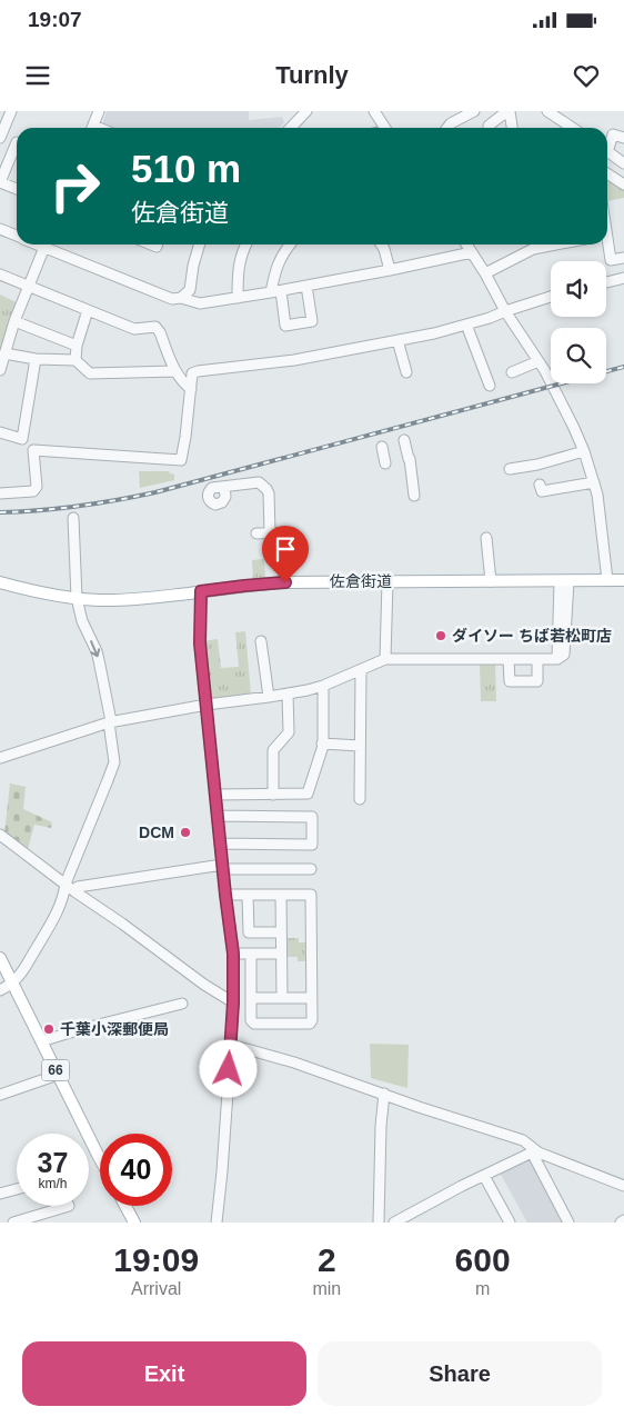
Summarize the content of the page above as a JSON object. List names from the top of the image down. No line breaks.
{"streets":{"main road":["佐倉街道","66"]},"places":["ダイソー ちば若松町店","DCM","千葉小深郵便局"],"page":{"status":"19:07","header":"Turnly","turn":["510 m","佐倉街道"],"speed":"37 km/h","limit":"40","eta":["19:09","Arrival","2","min","600","m"],"buttons":["Exit","Share"]}}
